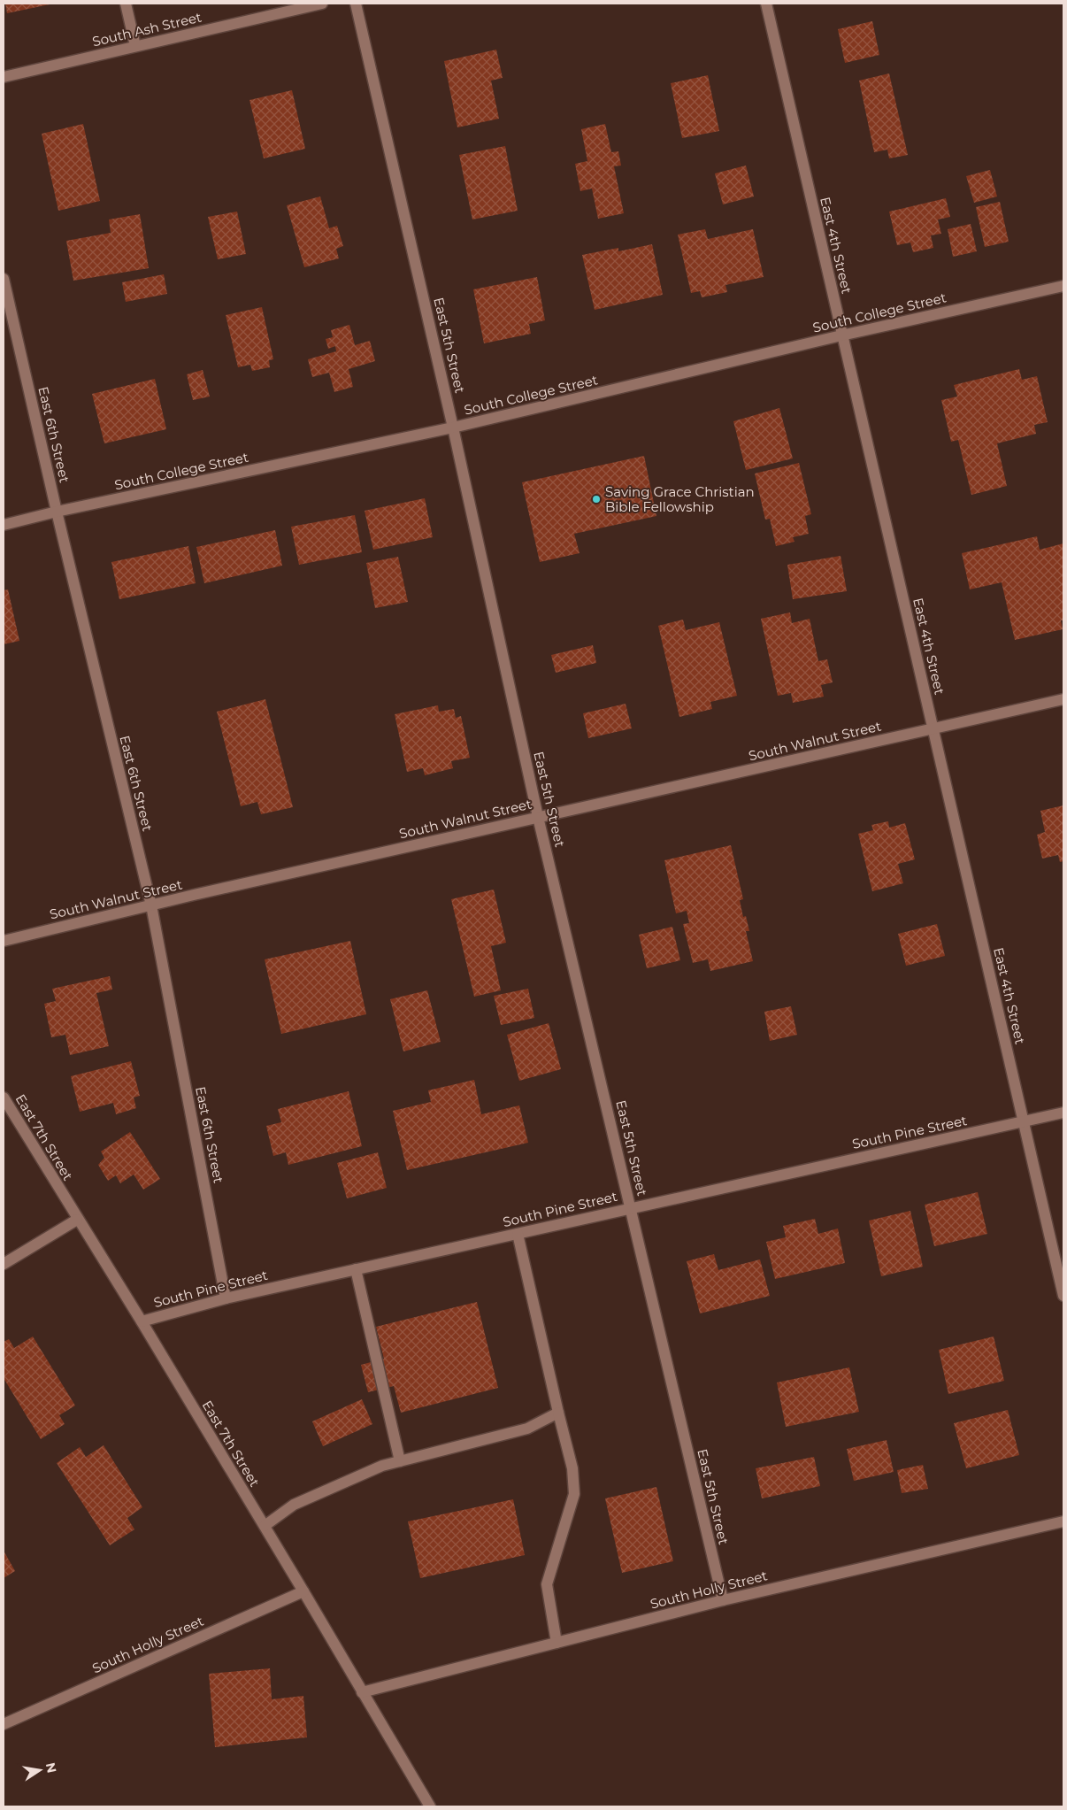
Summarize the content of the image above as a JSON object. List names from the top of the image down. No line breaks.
{"streets":{"street":["South Ash Street","East 4th Street","South College Street","East 5th Street","East 6th Street","South Walnut Street","South Pine Street","East 7th Street","South Holly Street"]},"crossings":[["East 4th Street","South College Street"],["East 4th Street","South Walnut Street"],["East 4th Street","South Pine Street"],["South College Street","East 5th Street"],["South College Street","East 6th Street"],["East 5th Street","South Walnut Street"],["East 5th Street","South Pine Street"],["East 5th Street","South Holly Street"],["East 6th Street","South Walnut Street"],["East 6th Street","South Pine Street"],["South Pine Street","East 7th Street"],["East 7th Street","South Holly Street"]],"places":["Saving Grace Christian Bible Fellowship"],"north":"right"}
